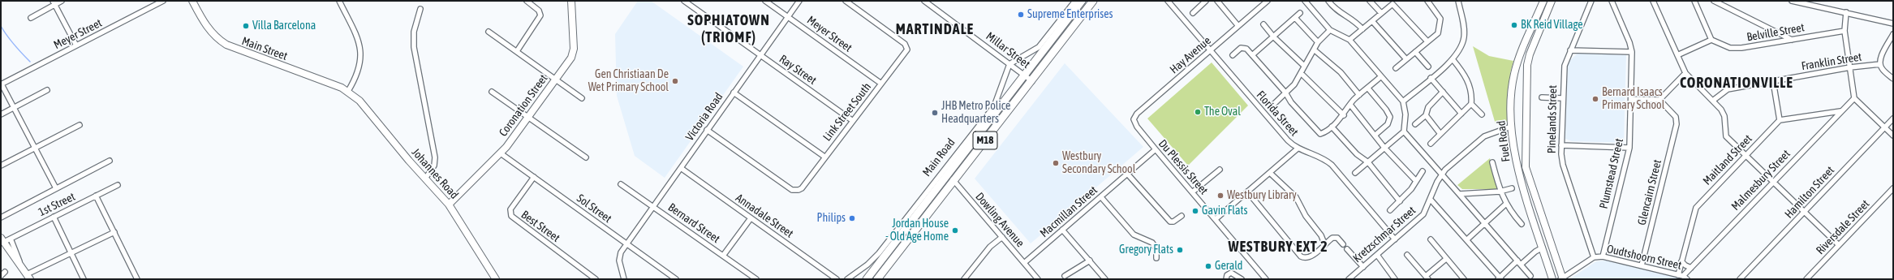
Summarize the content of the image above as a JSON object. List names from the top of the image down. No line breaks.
{"streets":{"main road":["M18","Main Road"],"street":["Belville Street","Meyer Street","Main Street","Millar Street","Hay Avenue","Franklin Street","Ray Street","Coronation Street","Link Street South","Florida Street","Victoria Road","Pinelands Street","Fuel Road","Maitland Street","Du Plessis Street","Johannes Road","Plumstead Street","Malmesbury Street","Glencairn Street","Hamilton Street","1st Street","Sol Street","Macmillan Street","Annadale Street","Dowling Avenue","Bernard Street","Best Street","Riversdale Street","Kretzschmar Street","Oudtshoorn Street"]},"crossings":[["Meyer Street","Link Street South"],["Meyer Street","Victoria Road"],["Main Street","Johannes Road"],["Millar Street","M18"],["Millar Street","Main Road"],["Hay Avenue","Florida Street"],["Hay Avenue","Du Plessis Street"],["Ray Street","Link Street South"],["Ray Street","Victoria Road"],["Coronation Street","Johannes Road"],["Coronation Street","Sol Street"],["Link Street South","Victoria Road"],["Florida Street","Kretzschmar Street"],["Victoria Road","Sol Street"],["Victoria Road","Annadale Street"],["Victoria Road","Bernard Street"],["Pinelands Street","Oudtshoorn Street"],["M18","Dowling Avenue"],["Fuel Road","Kretzschmar Street"],["Fuel Road","Oudtshoorn Street"],["Main Road","Dowling Avenue"],["Maitland Street","Malmesbury Street"],["Maitland Street","Oudtshoorn Street"],["Du Plessis Street","Macmillan Street"],["Plumstead Street","Oudtshoorn Street"],["Malmesbury Street","Oudtshoorn Street"],["Glencairn Street","Oudtshoorn Street"],["Sol Street","Best Street"],["Macmillan Street","Dowling Avenue"]],"districts":["SOPHIATOWN (TRIOMF)","MARTINDALE","CORONATIONVILLE","WESTBURY EXT 2"],"places":["Supreme Enterprises","BK Reid Village","Villa Barcelona","Gen Christiaan De Wet Primary School","Bernard Isaacs Primary School","The Oval","JHB Metro Police Headquarters","Westbury Secondary School","Westbury Library","Gavin Flats","Philips","Jordan House - Old Age Home","Gregory Flats","Gerald"]}
